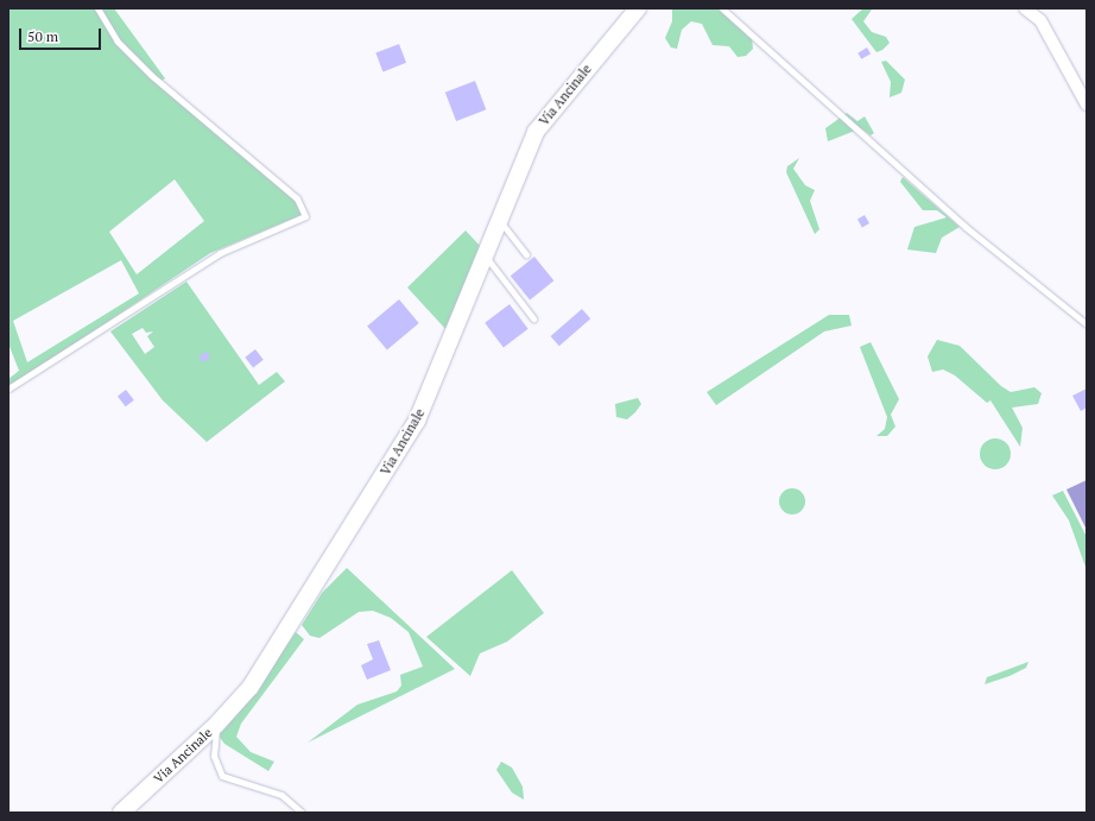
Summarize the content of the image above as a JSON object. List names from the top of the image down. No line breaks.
{"streets":{"main road":["Via Ancinale"]},"scale_bar":"50 m"}
